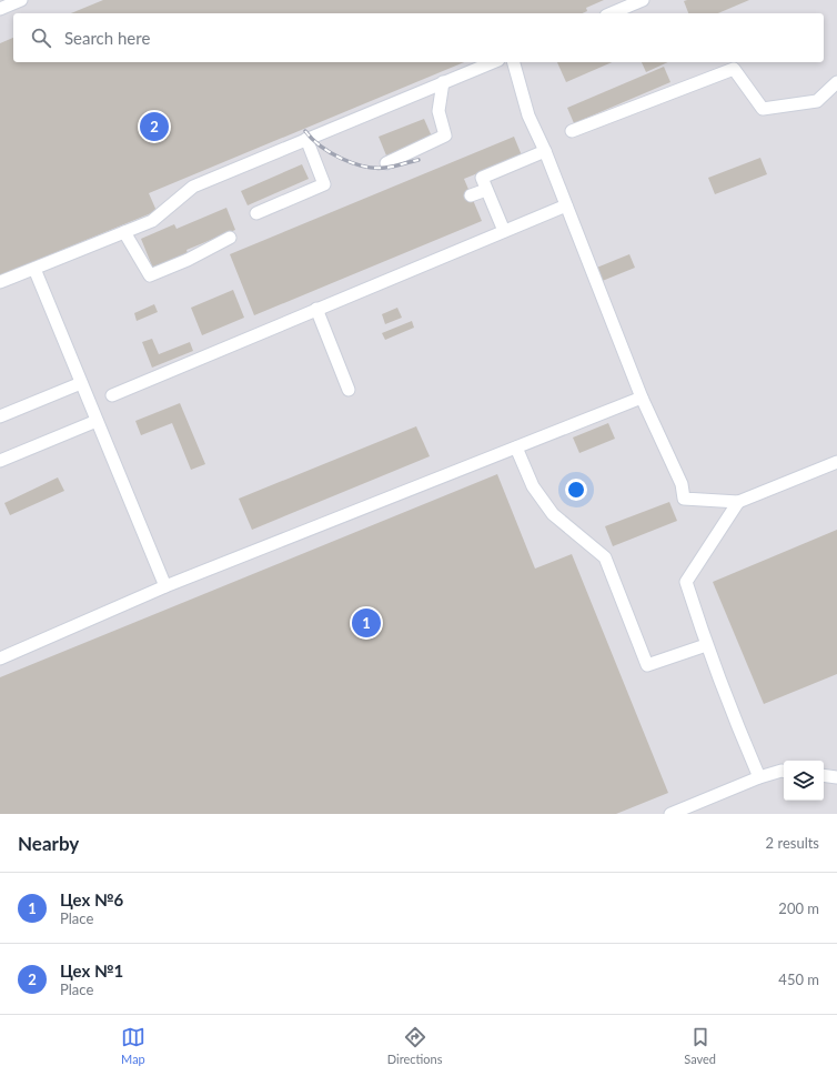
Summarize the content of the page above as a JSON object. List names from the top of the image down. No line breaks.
{"page":{"search":"Search here","pins":["2","1"],"heading":["Nearby","2 results"],"list":[{"mark":"1","name":"Цех №6","note":"Place","value":"200 m"},{"mark":"2","name":"Цех №1","note":"Place","value":"450 m"}],"nav":["Map","Directions","Saved"]}}
